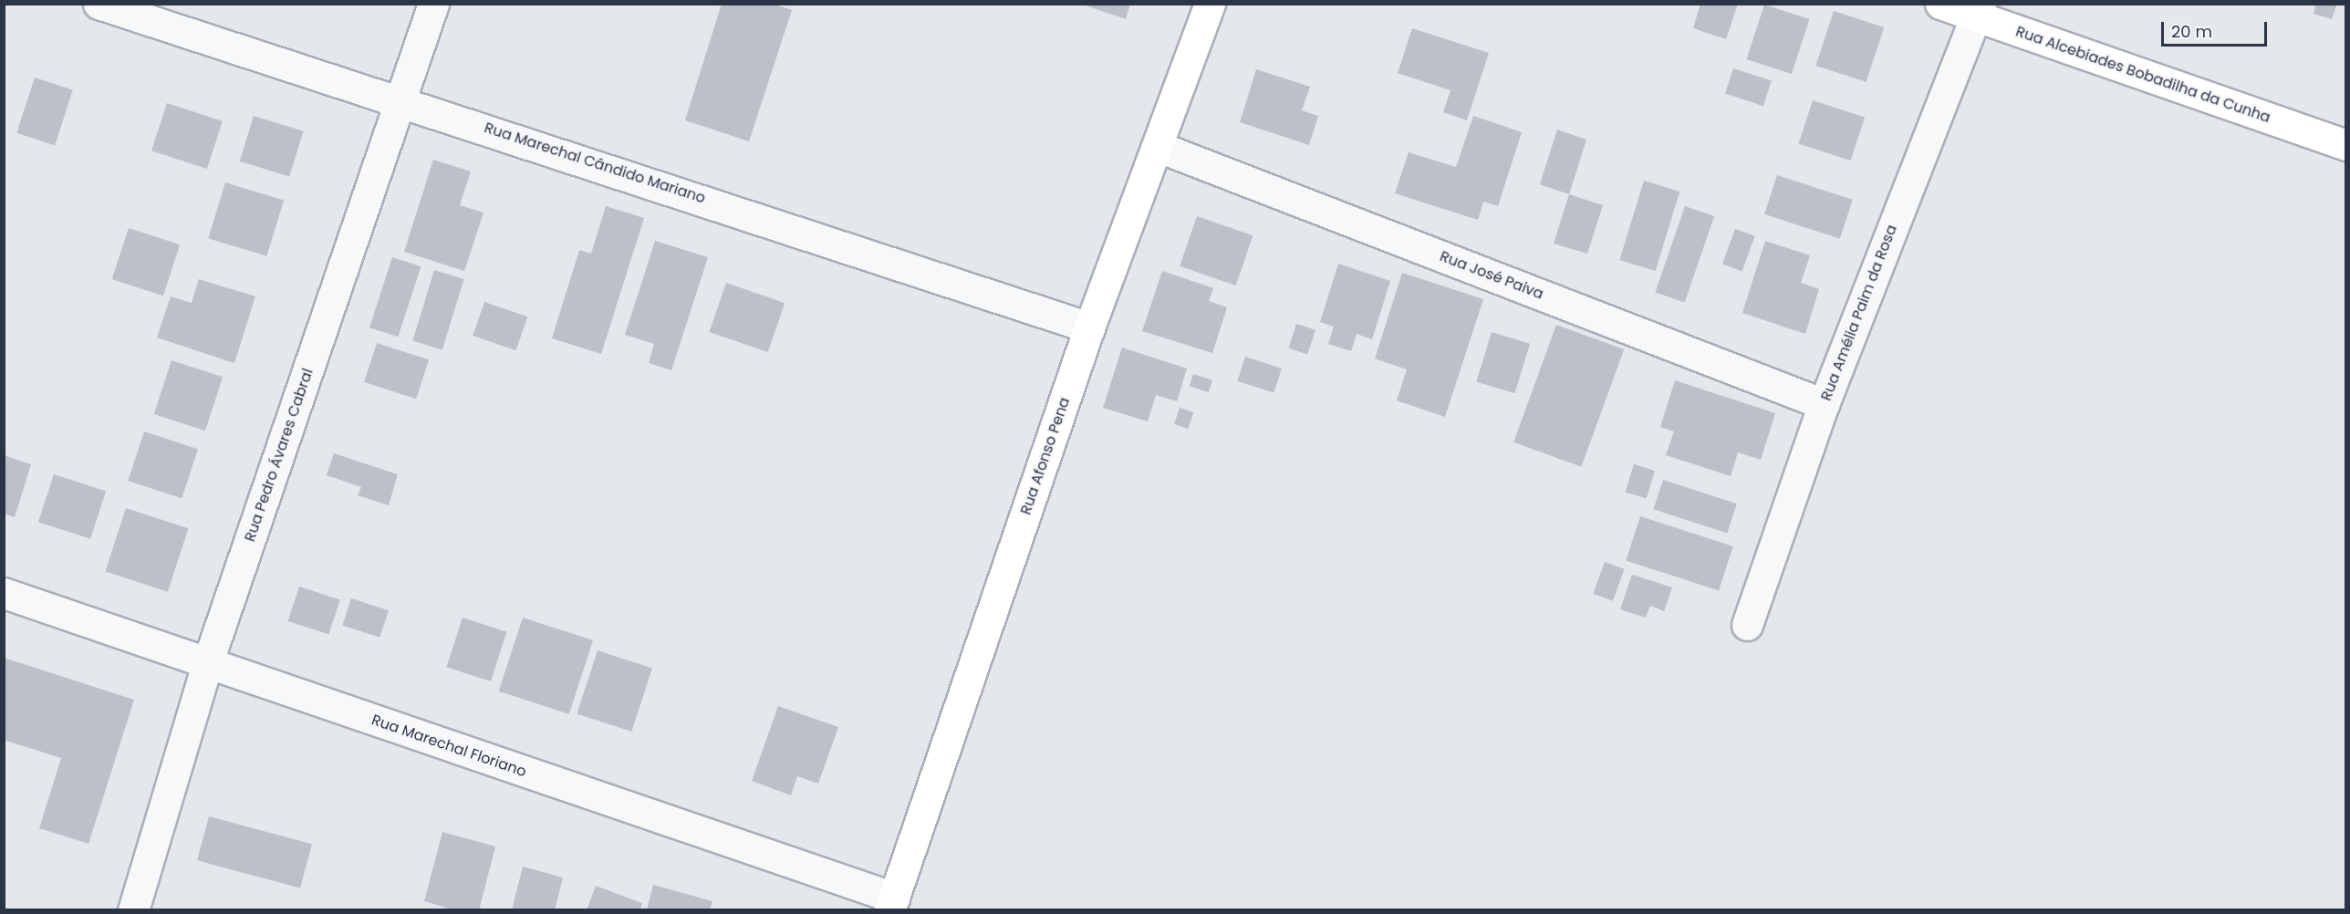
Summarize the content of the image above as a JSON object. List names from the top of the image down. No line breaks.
{"streets":{"street":["Rua Alcebiades Bobadilha da Cunha","Rua Marechal Cândido Mariano","Rua José Paiva","Rua Amélia Paim da Rosa","Rua Pedro Ávares Cabral","Rua Afonso Pena","Rua Marechal Floriano"]},"crossings":[["Rua Alcebiades Bobadilha da Cunha","Rua Amélia Paim da Rosa"],["Rua Marechal Cândido Mariano","Rua Pedro Ávares Cabral"],["Rua Marechal Cândido Mariano","Rua Afonso Pena"],["Rua José Paiva","Rua Amélia Paim da Rosa"],["Rua José Paiva","Rua Afonso Pena"],["Rua Pedro Ávares Cabral","Rua Marechal Floriano"],["Rua Afonso Pena","Rua Marechal Floriano"]],"scale_bar":"20 m"}
